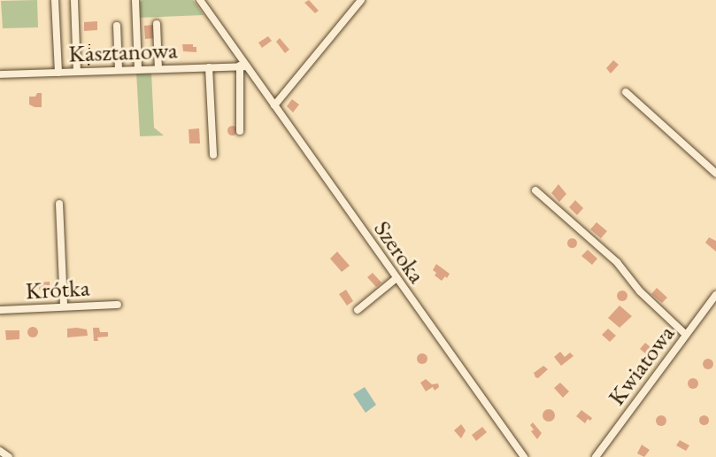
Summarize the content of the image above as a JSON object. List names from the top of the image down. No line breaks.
{"streets":{"street":["Kasztanowa","Szeroka","Krótka","Kwiatowa"]},"crossings":[["Kasztanowa","Szeroka"]]}
